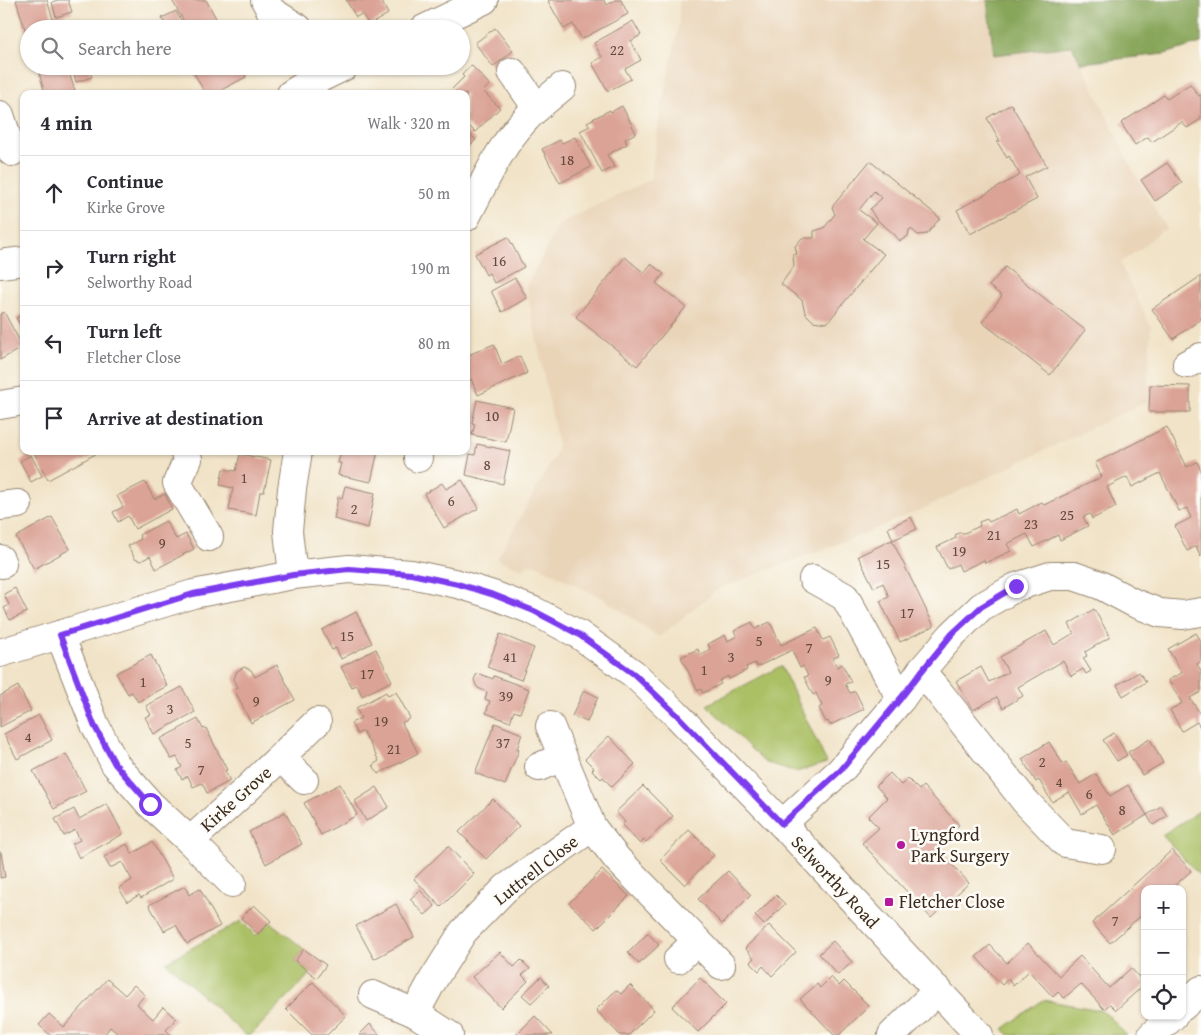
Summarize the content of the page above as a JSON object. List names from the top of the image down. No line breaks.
{"streets":{"street":["Kirke Grove","Luttrell Close","Selworthy Road"]},"crossings":[["Kirke Grove","Selworthy Road"]],"places":{"other":["Lyngford Park Surgery"],"transit":["Fletcher Close"]},"house_numbers":["22","18","16","10","8","1","6","2","25","23","21","9","19","15","17","15","5","7","41","3","1","17","9","1","39","9","3","19","4","5","37","21","2","7","4","6","8","7"],"page":{"search":"Search here","heading":["4 min","Walk · 320 m"],"list":[["Continue","Kirke Grove","50 m"],["Turn right","Selworthy Road","190 m"],["Turn left","Fletcher Close","80 m"],"Arrive at destination"],"map_buttons":["+","−"]}}
